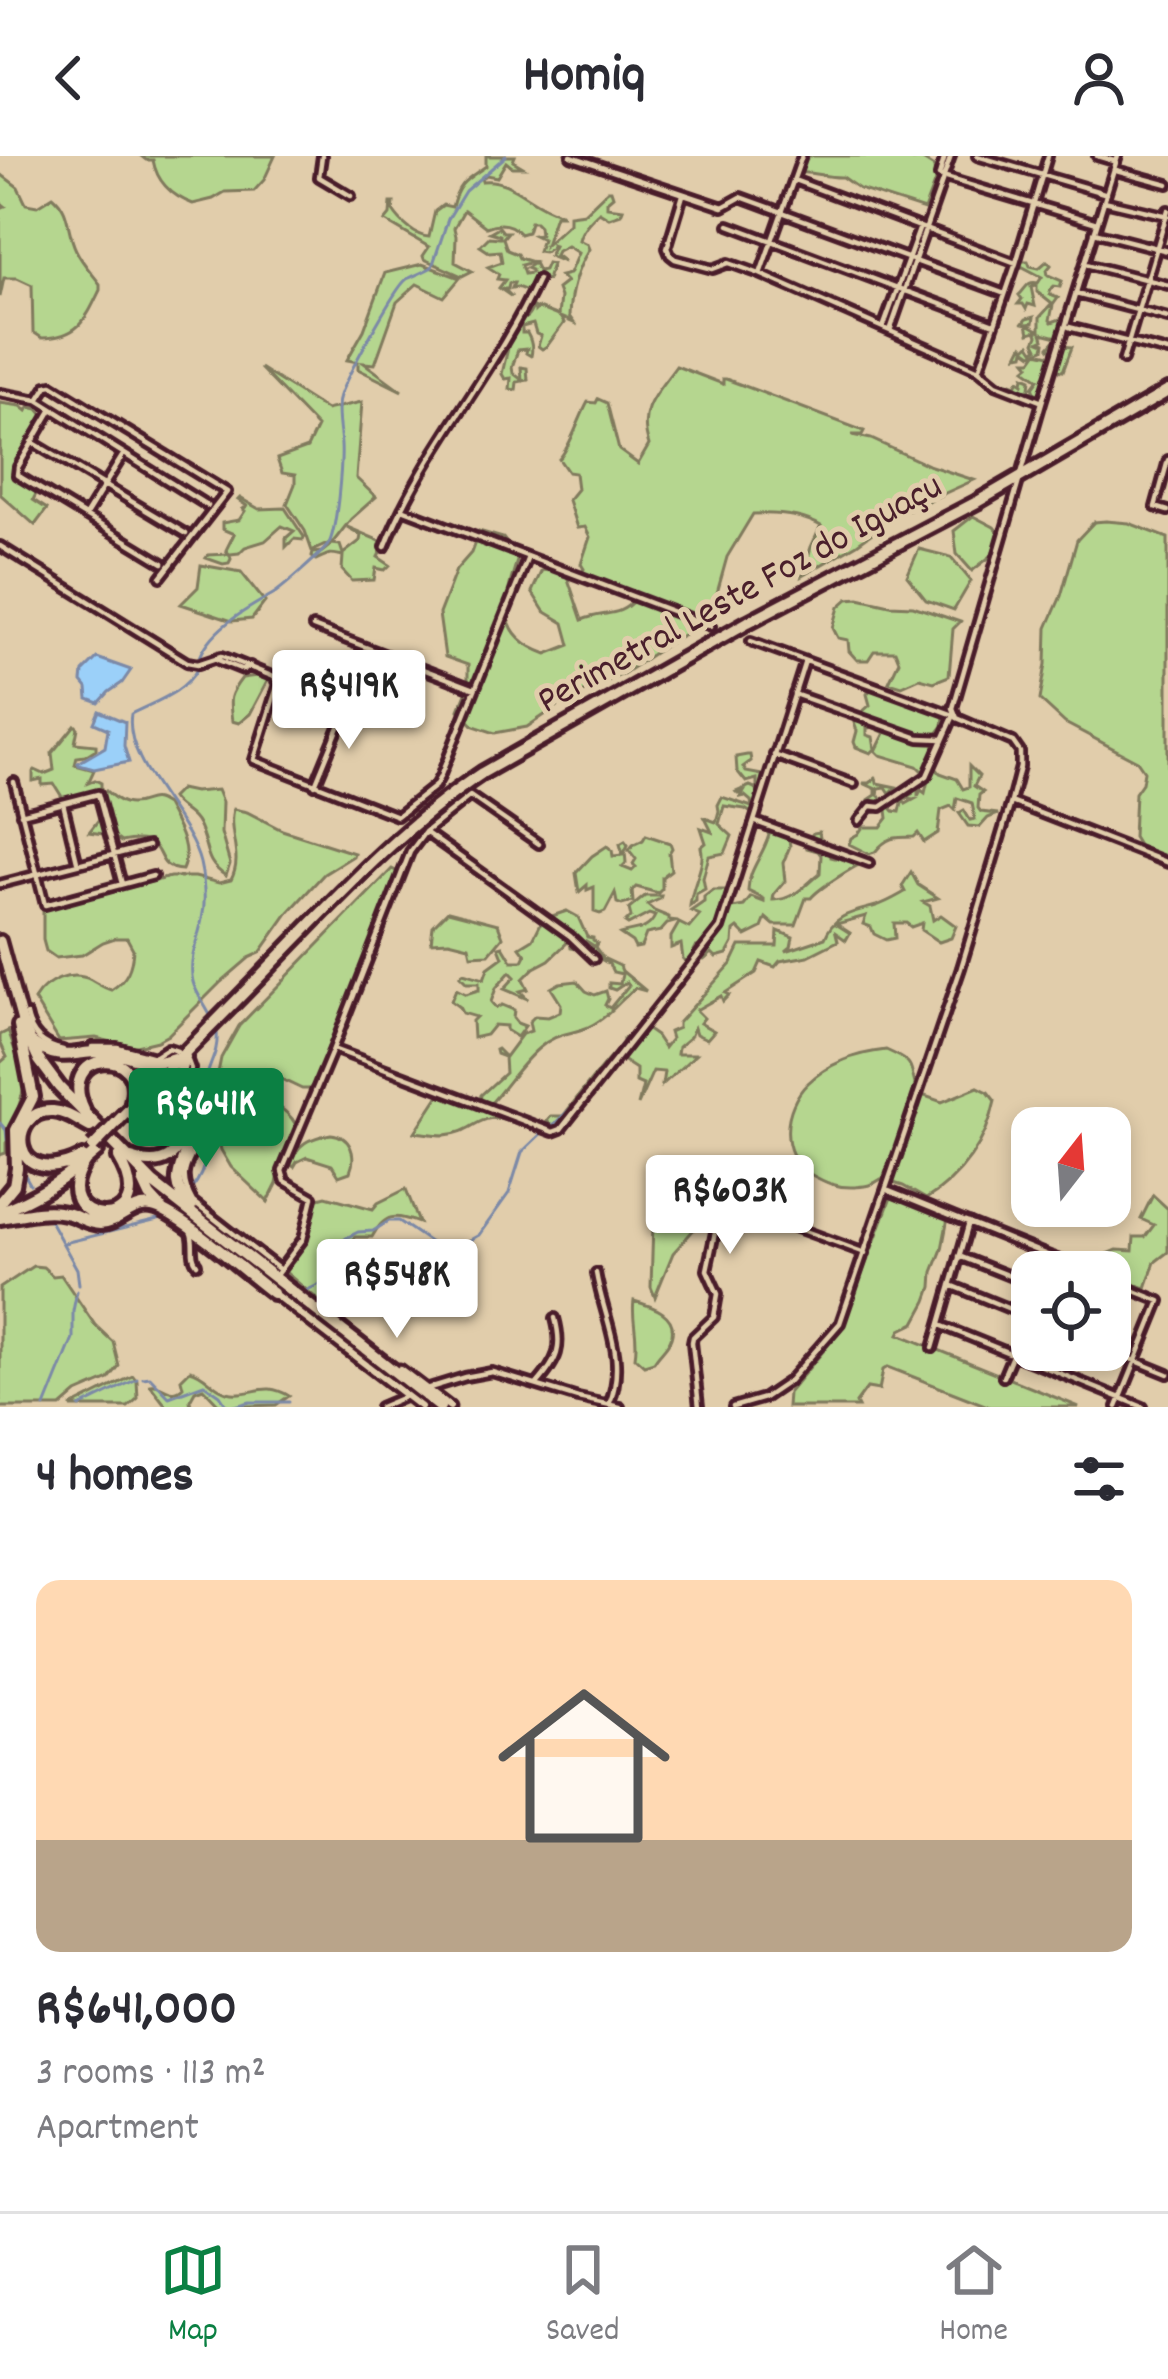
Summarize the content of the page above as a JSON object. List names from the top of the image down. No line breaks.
{"streets":{"highway":["Perimetral Leste Foz do Iguaçu"]},"north":"top","page":{"header":"Homiq","price":["R$419K","R$641K","R$603K","R$548K"],"heading":"4 homes","list":[{"name":"R$641,000","note":"3 rooms · 113 m² · Apartment"}],"tabs":["Map","Saved","Home"]}}
